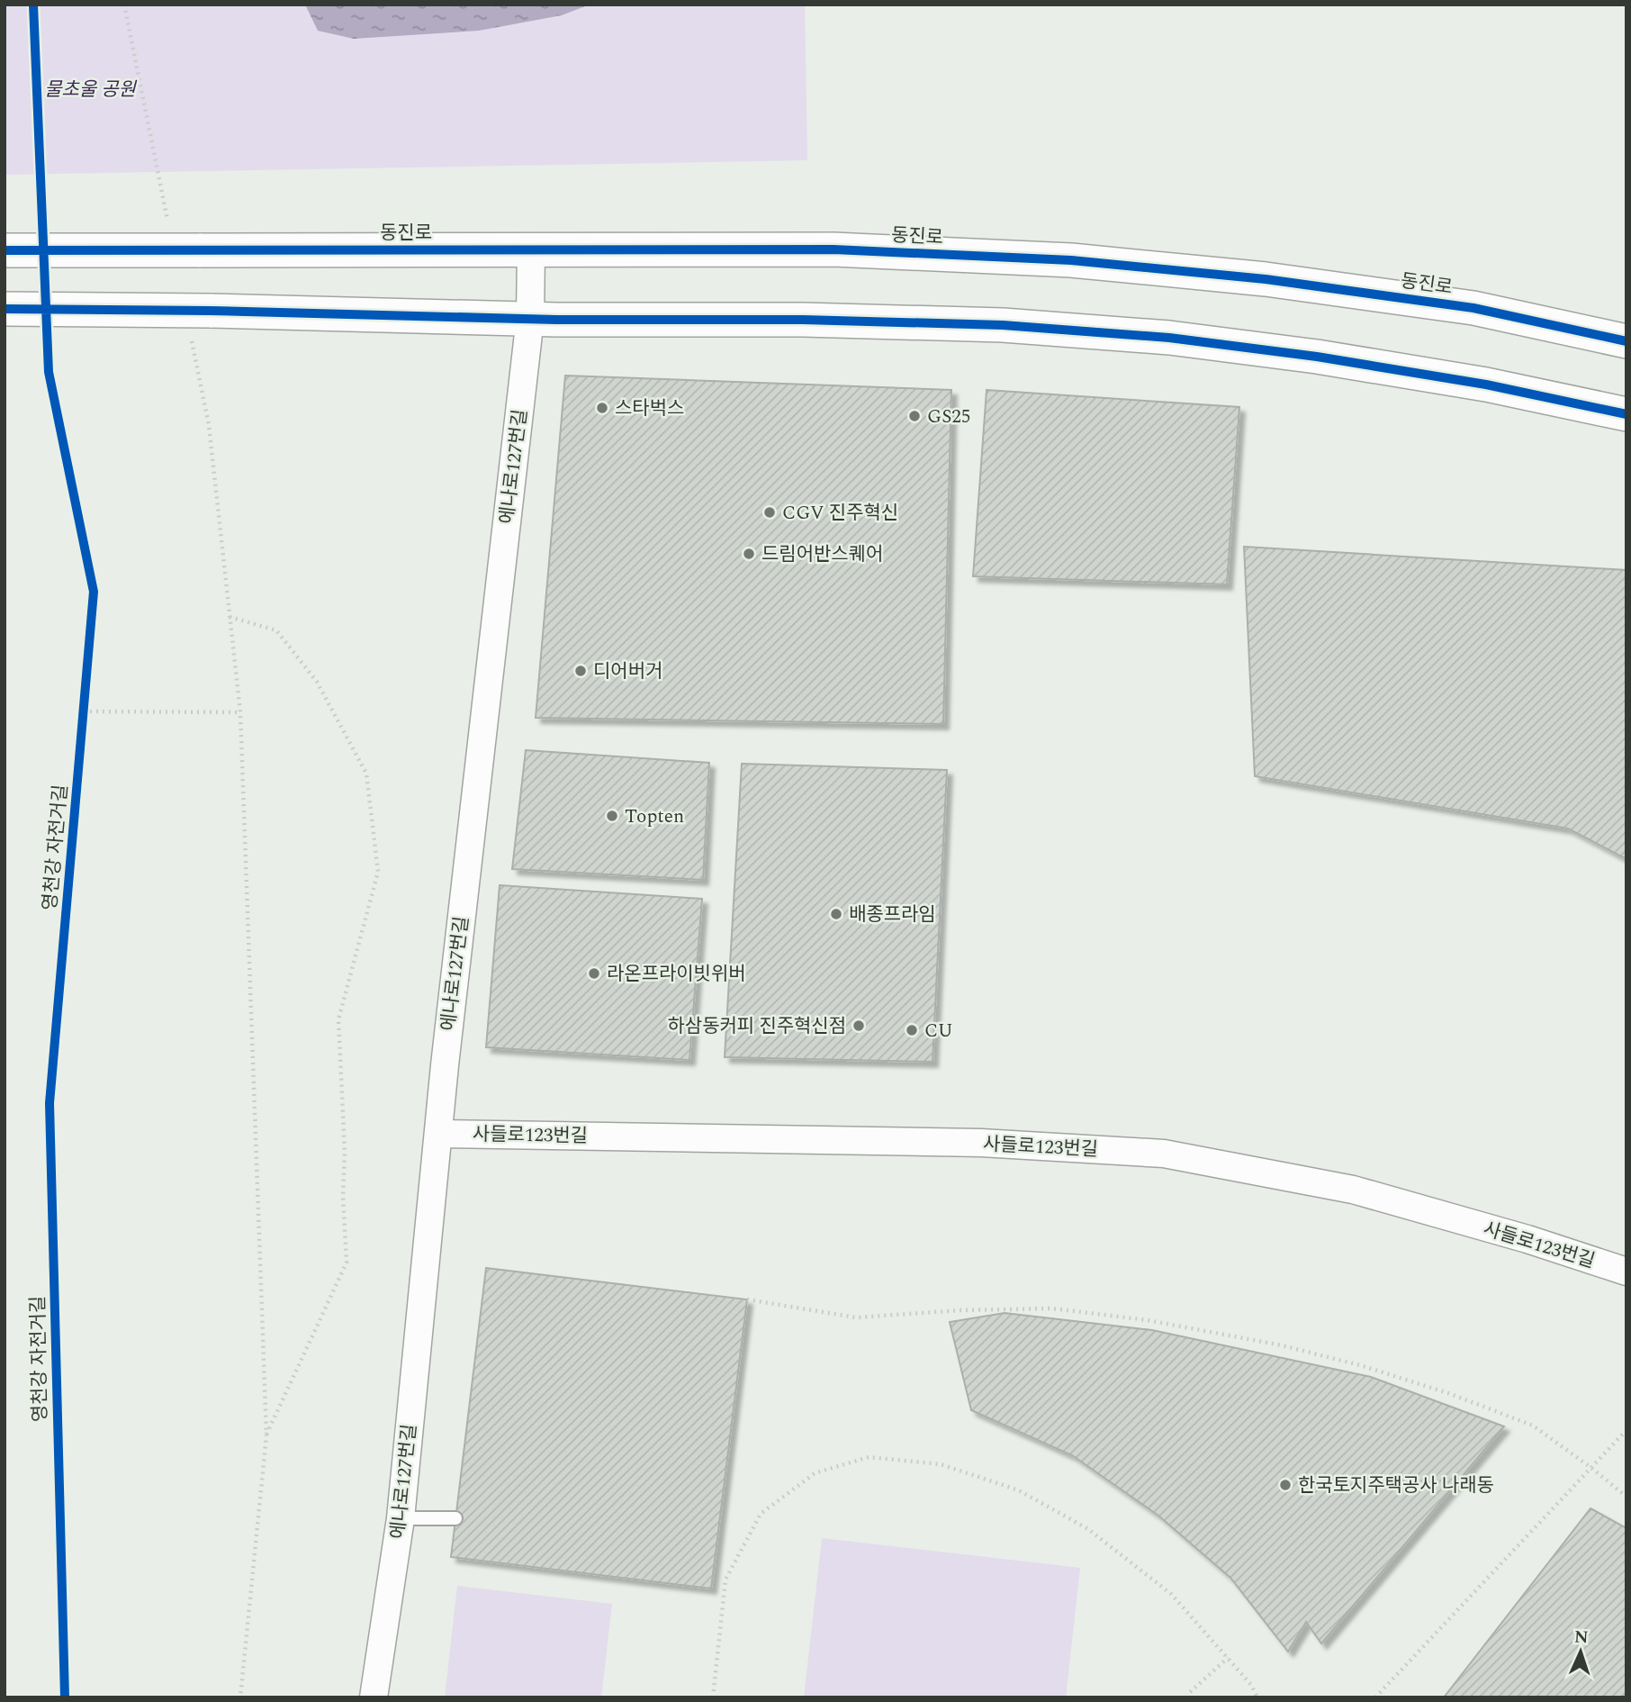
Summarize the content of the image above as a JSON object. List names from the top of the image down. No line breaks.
{"streets":{"street":["동진로","에나로127번길","사들로123번길"],"cycle path":["영천강 자전거길"]},"crossings":[["동진로","에나로127번길"],["에나로127번길","사들로123번길"]],"parks":["물초울 공원"],"places":["스타벅스","GS25","CGV 진주혁신","드림어반스퀘어","디어버거","Topten","배종프라임","라온프라이빗위버","하삼동커피 진주혁신점","CU","한국토지주택공사 나래동"],"north":"top"}
